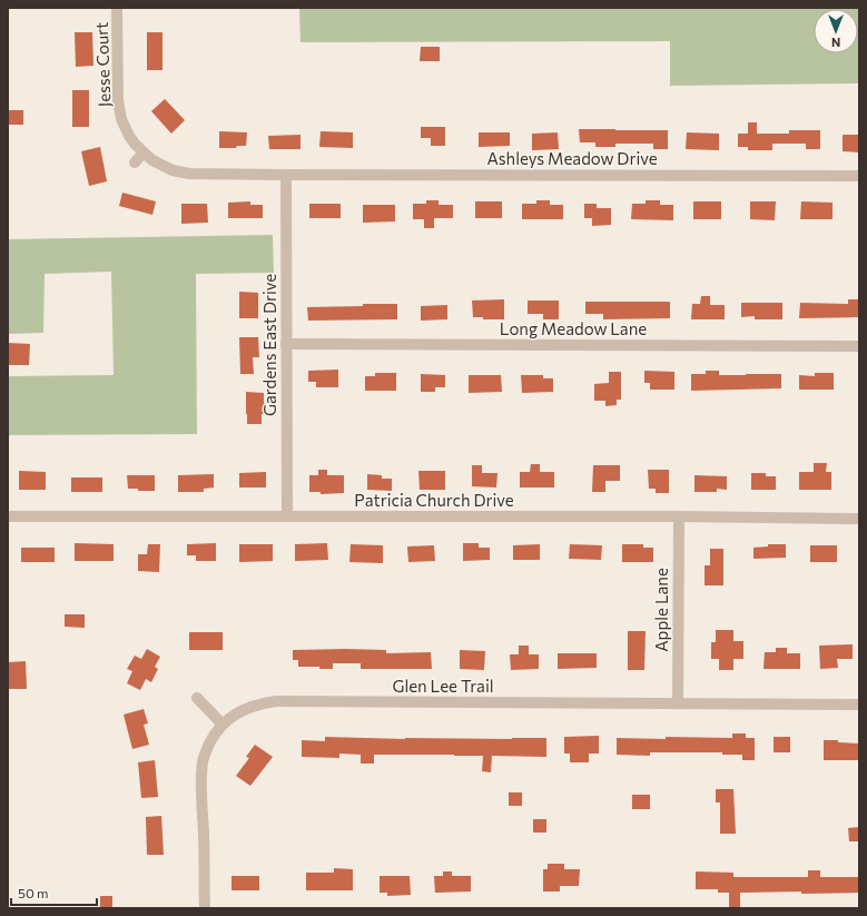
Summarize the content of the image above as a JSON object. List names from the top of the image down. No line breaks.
{"streets":{"street":["Jesse Court","Ashleys Meadow Drive","Long Meadow Lane","Gardens East Drive","Patricia Church Drive","Apple Lane","Glen Lee Trail"]},"crossings":[["Jesse Court","Ashleys Meadow Drive"],["Jesse Court","Gardens East Drive"],["Ashleys Meadow Drive","Gardens East Drive"],["Long Meadow Lane","Gardens East Drive"],["Gardens East Drive","Patricia Church Drive"],["Patricia Church Drive","Apple Lane"],["Apple Lane","Glen Lee Trail"]],"scale_bar":"50 m","north":"bottom"}
